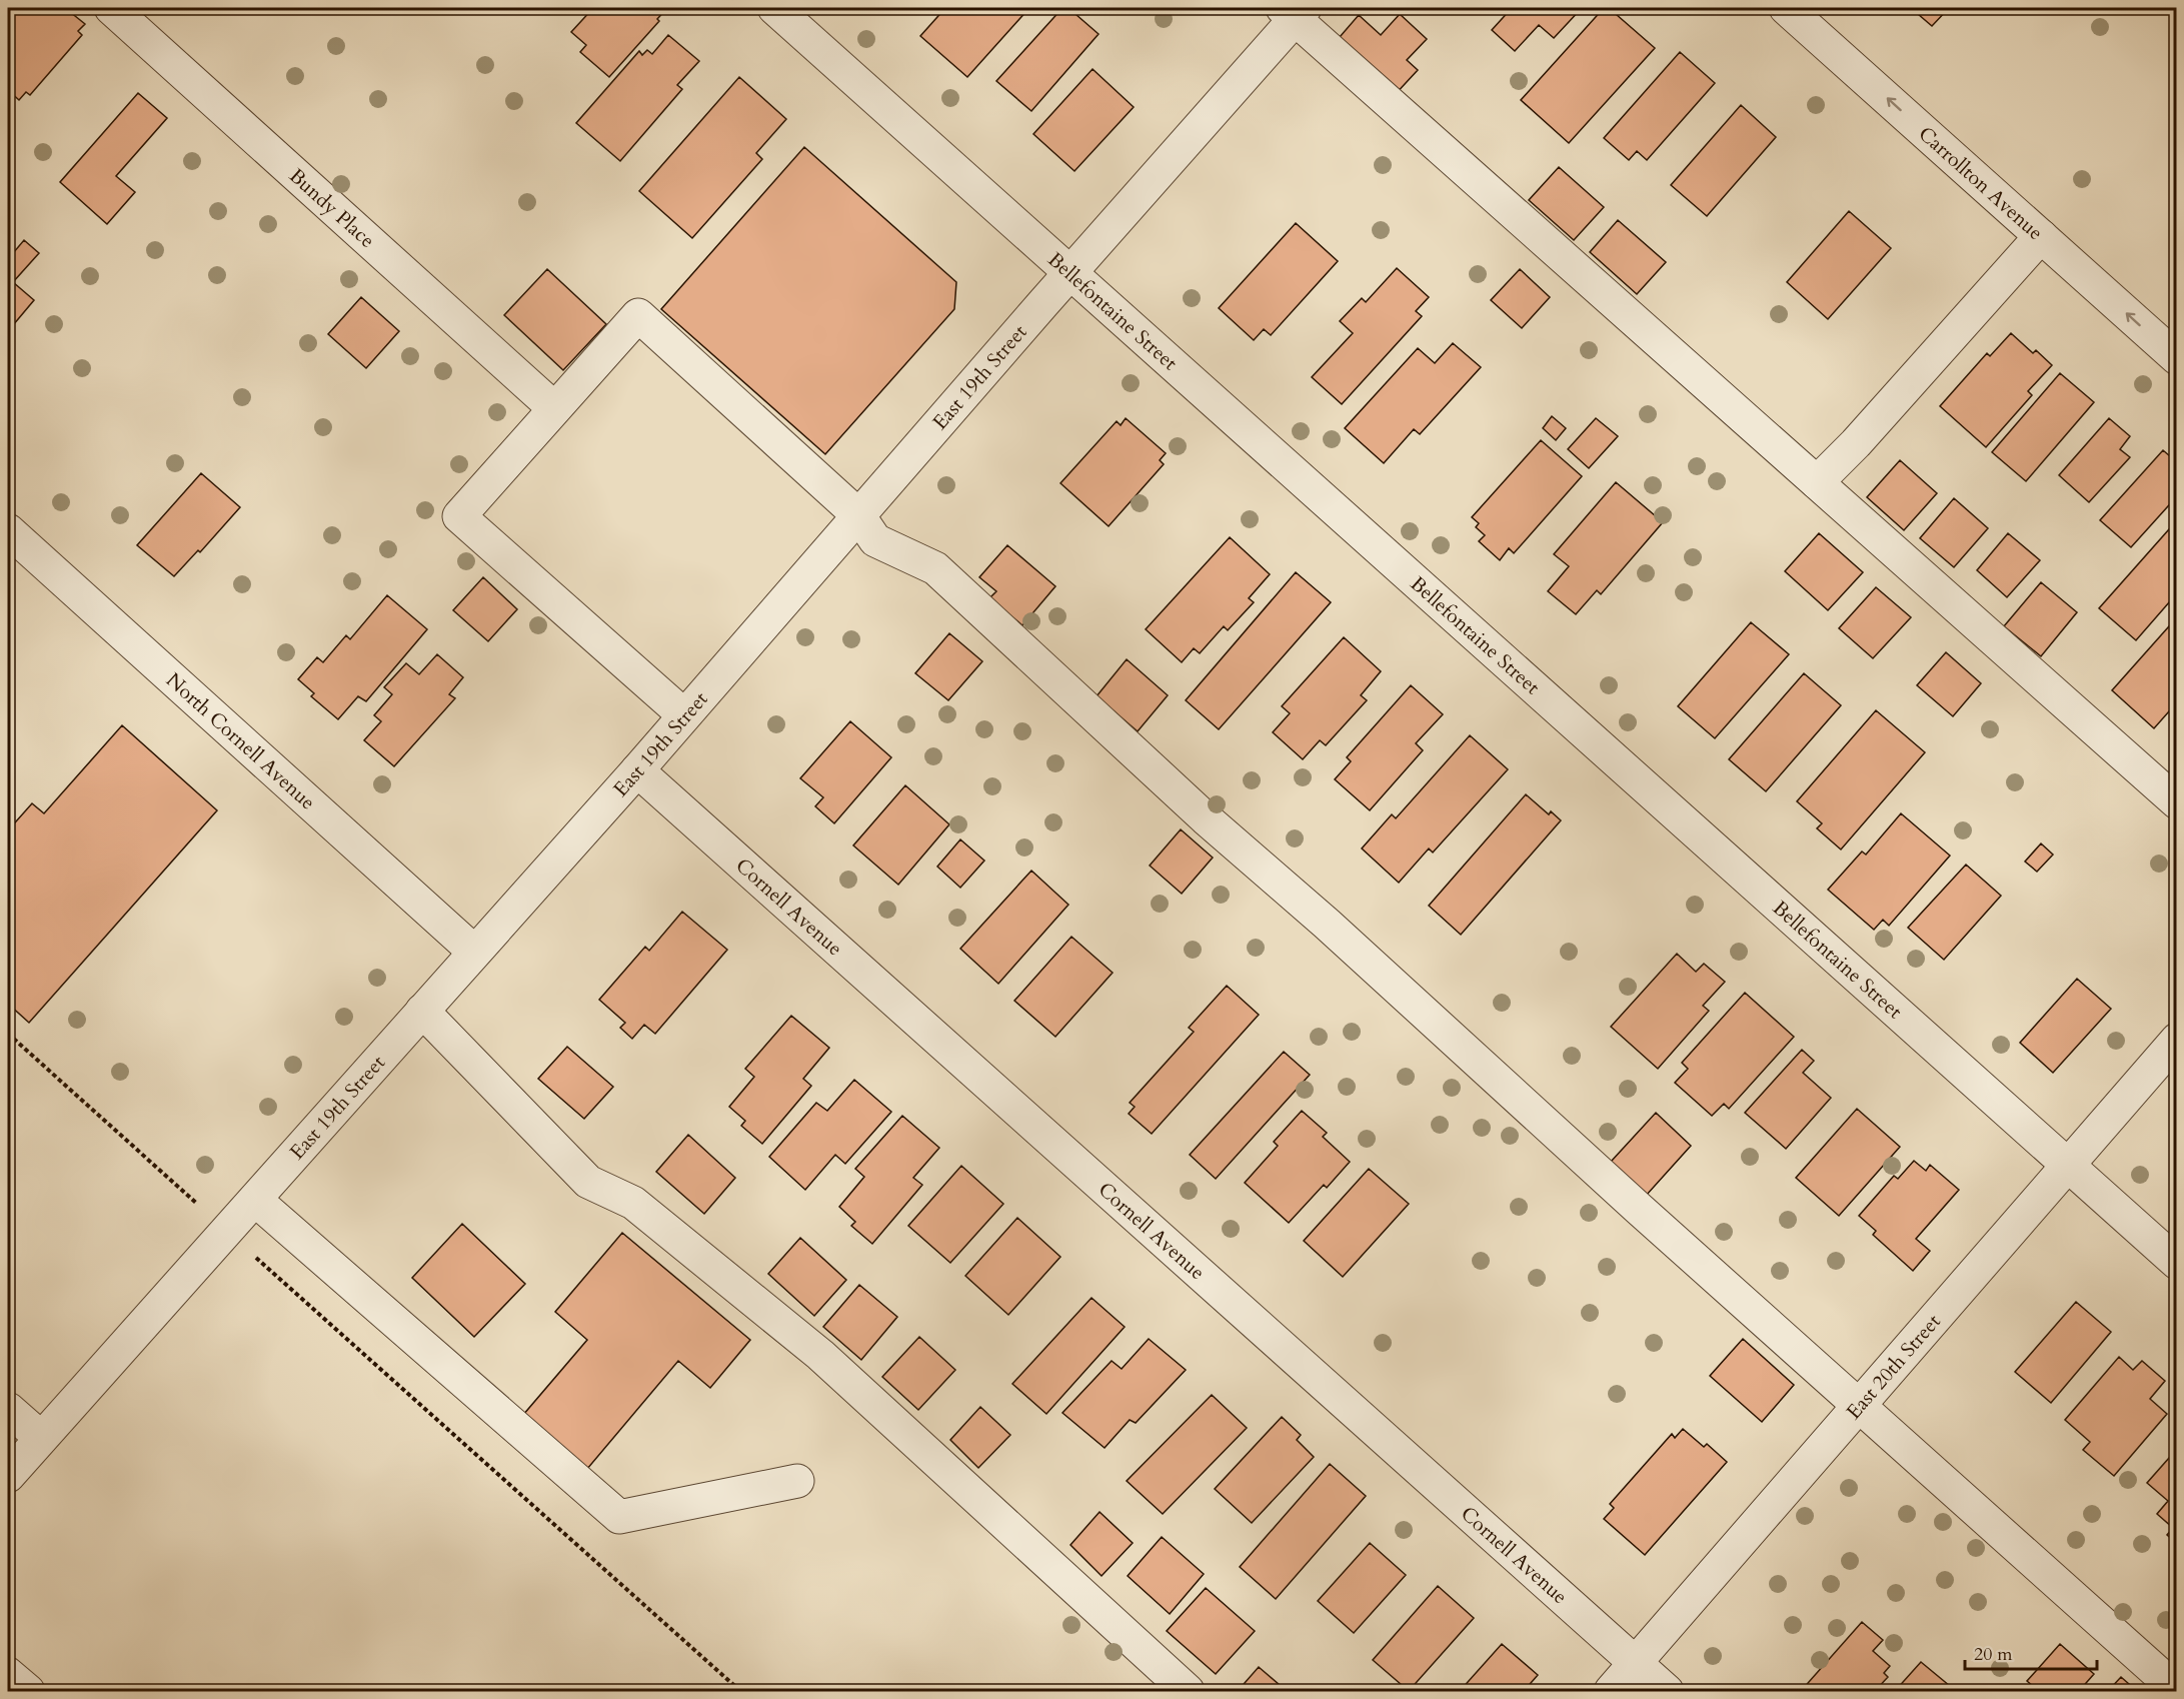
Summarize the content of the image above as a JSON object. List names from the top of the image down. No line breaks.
{"streets":{"street":["Carrollton Avenue","Bundy Place","Bellefontaine Street","East 19th Street","North Cornell Avenue","Cornell Avenue","East 20th Street"]},"crossings":[["Bellefontaine Street","East 19th Street"],["Bellefontaine Street","East 20th Street"],["East 19th Street","North Cornell Avenue"],["East 19th Street","Cornell Avenue"],["Cornell Avenue","East 20th Street"]],"one_way":["Carrollton Avenue"],"scale_bar":"20 m"}
